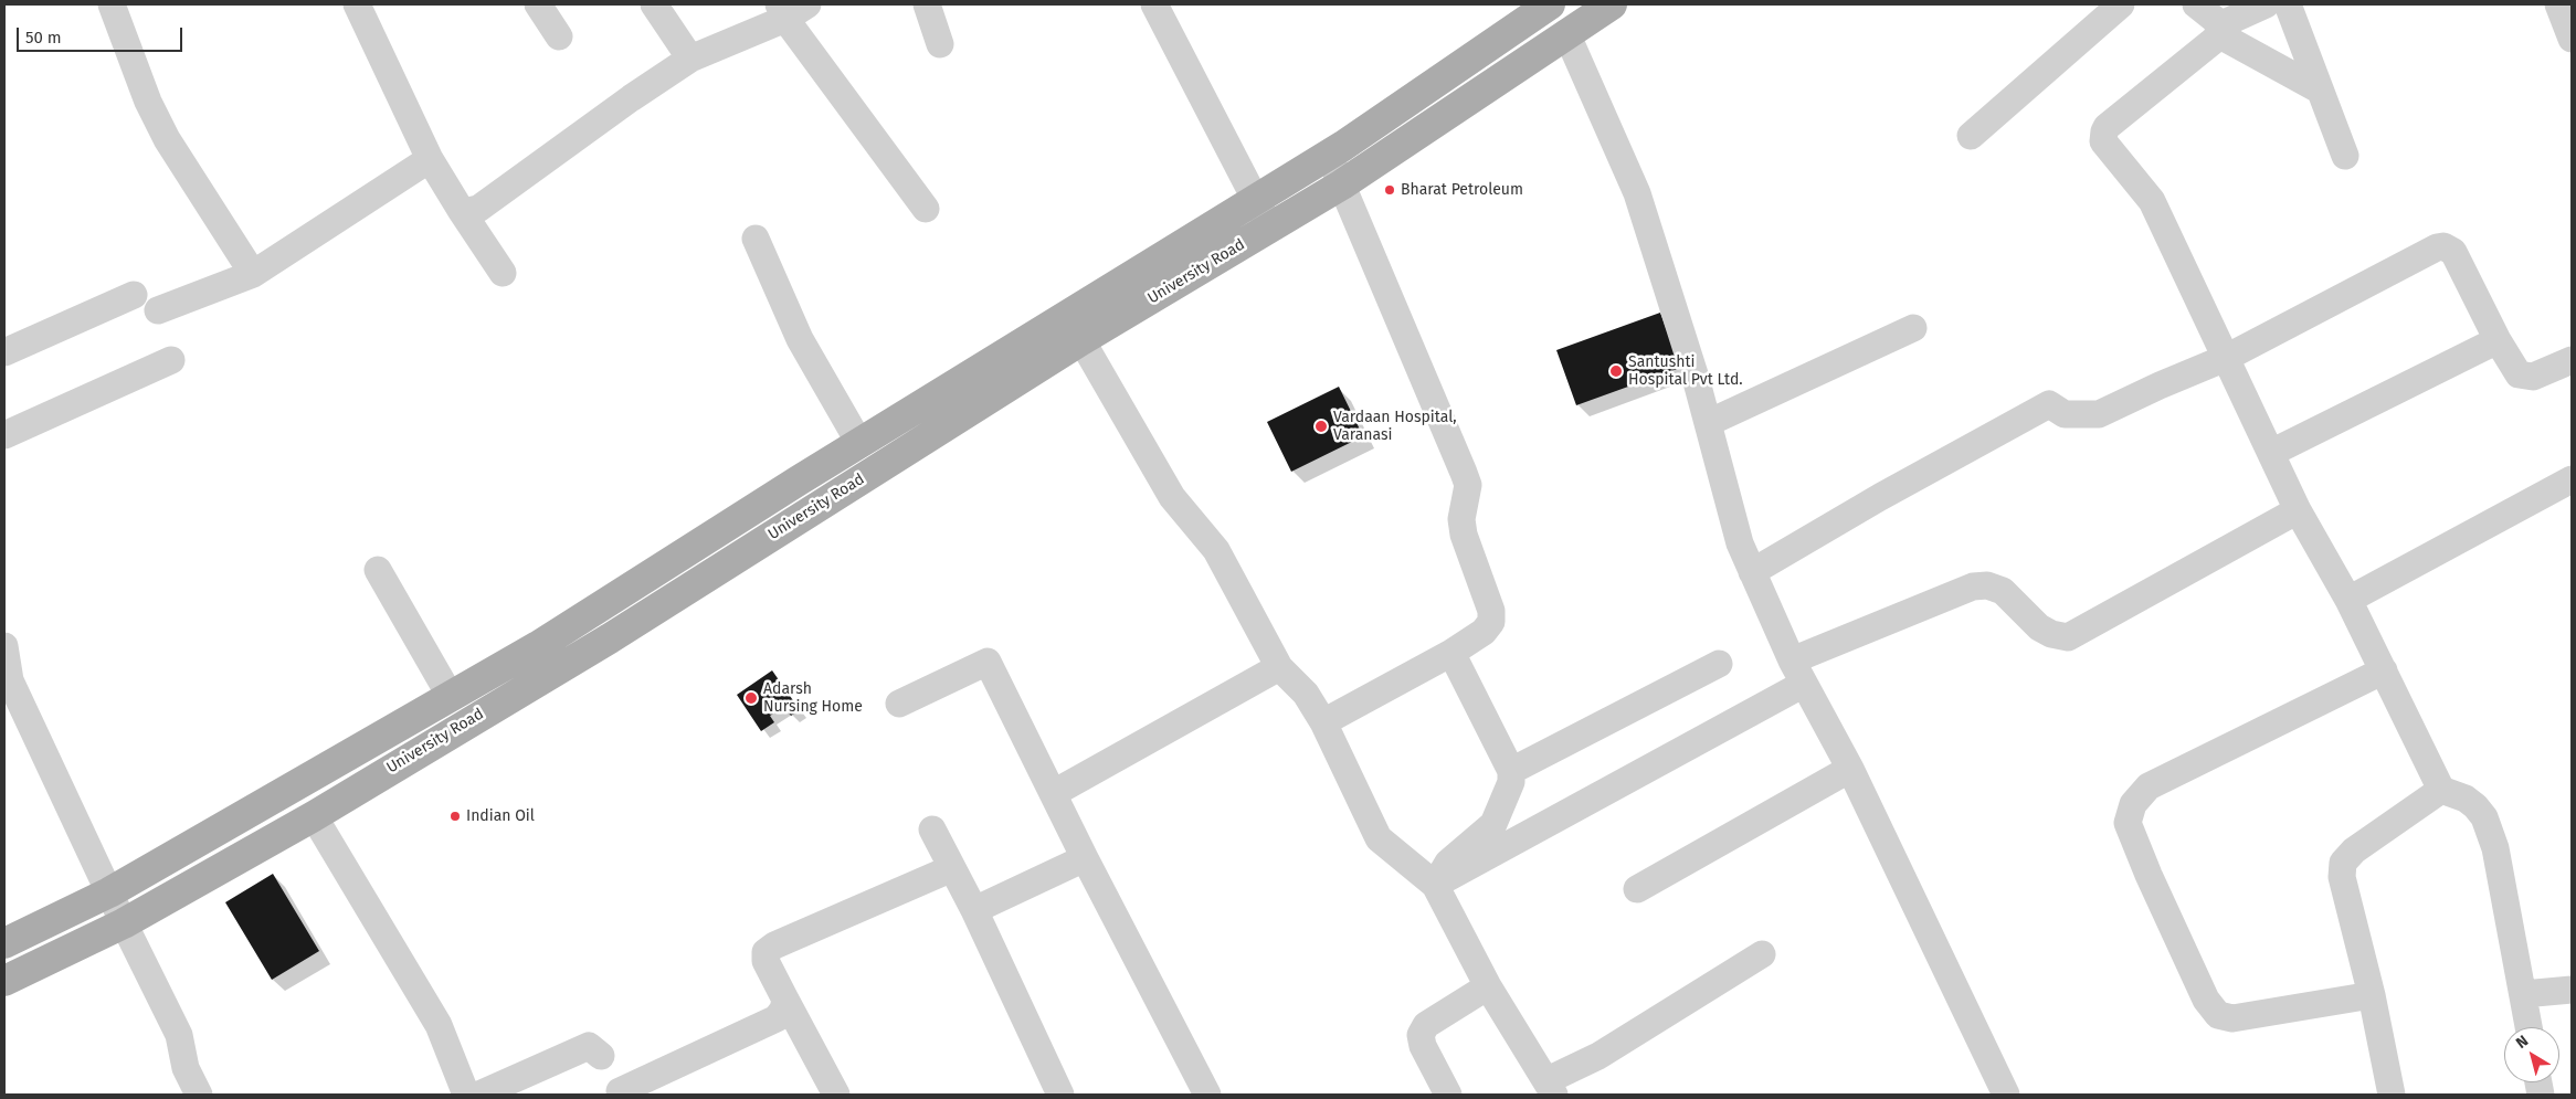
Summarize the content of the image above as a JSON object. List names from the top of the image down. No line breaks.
{"streets":{"main road":["University Road"]},"places":["Bharat Petroleum","Santushti Hospital Pvt Ltd.","Vardaan Hospital, Varanasi","Adarsh Nursing Home","Indian Oil"],"scale_bar":"50 m","north":"top left"}
